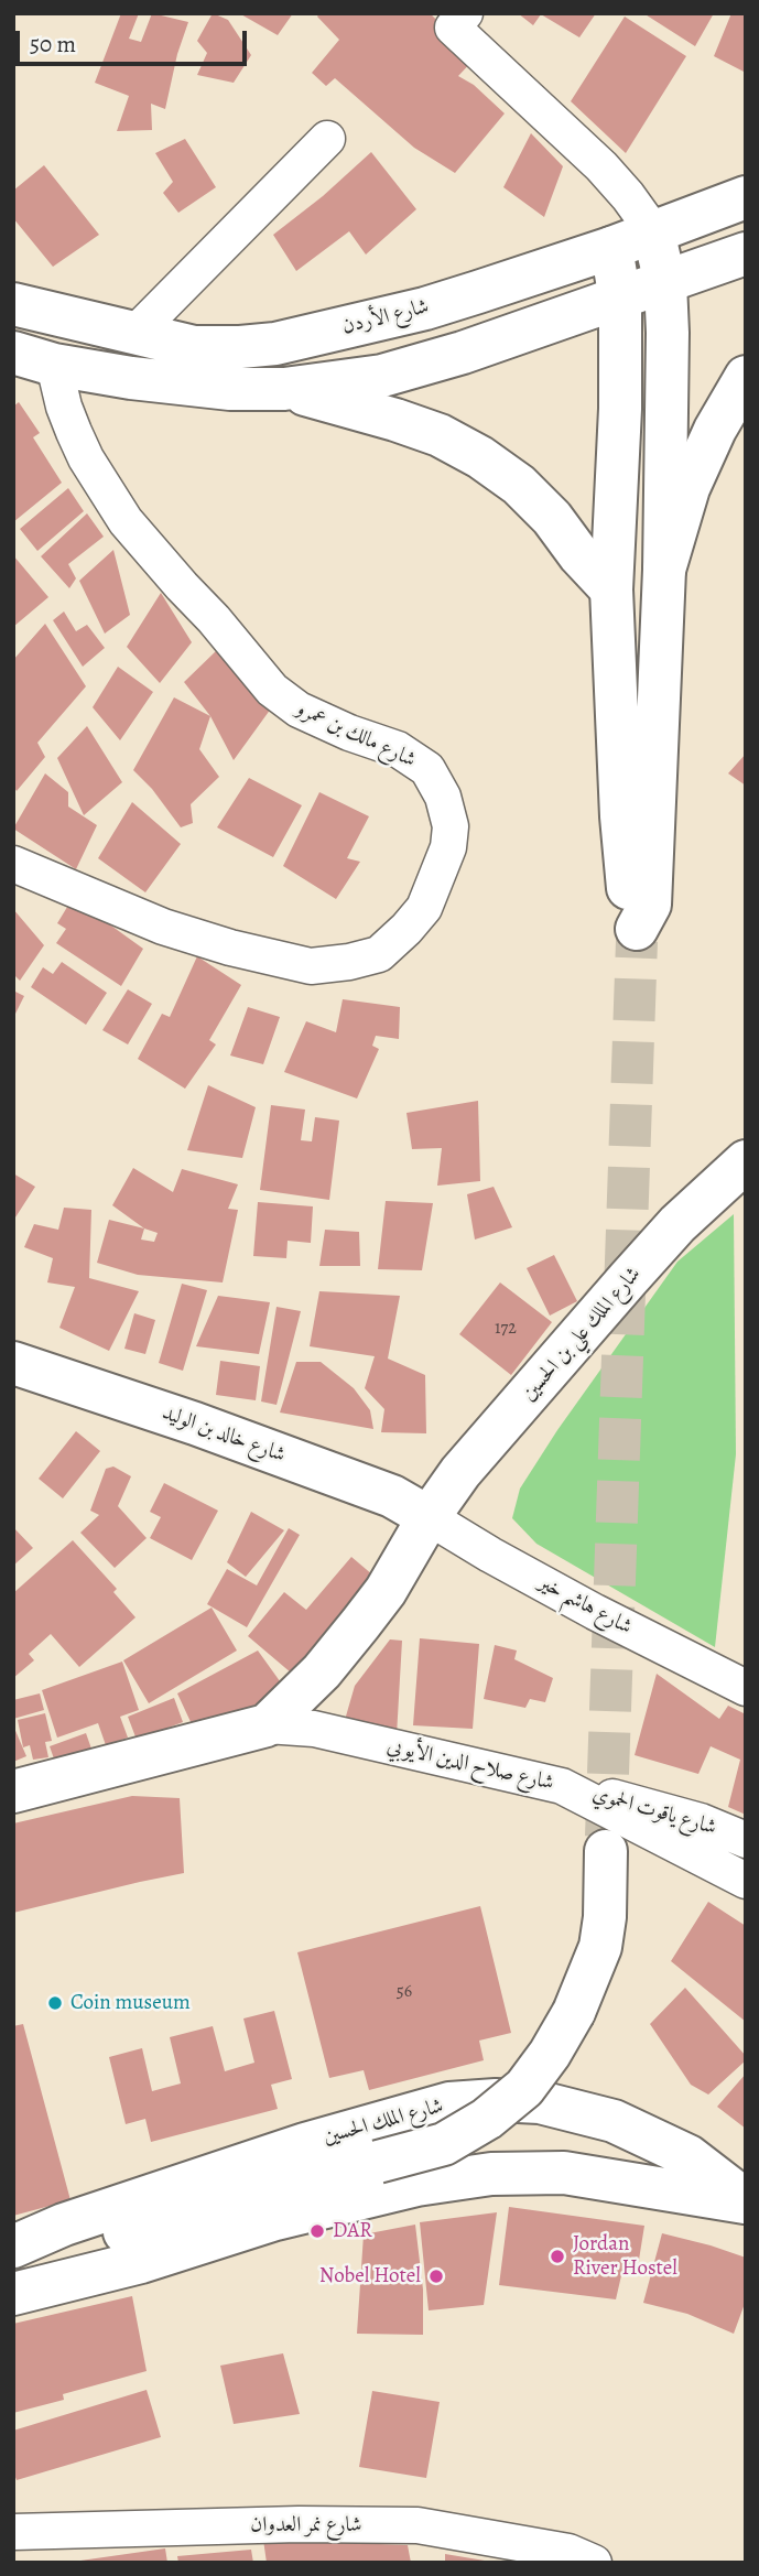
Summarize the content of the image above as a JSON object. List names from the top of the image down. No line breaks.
{"streets":{"main road":["شارع الأردن","شارع الملك علي بن الحسين","شارع خالد بن الوليد","شارع صلاح الدين الأيوبي","شارع الملك الحسين"],"street":["شارع مالك بن عمرو","شارع هاشم خير","شارع ياقوت الحموي","شارع نمر العدوان"]},"crossings":[["شارع الملك علي بن الحسين","شارع خالد بن الوليد"],["شارع الملك علي بن الحسين","شارع هاشم خير"],["شارع الملك علي بن الحسين","شارع صلاح الدين الأيوبي"],["شارع خالد بن الوليد","شارع هاشم خير"],["شارع خالد بن الوليد","شارع صلاح الدين الأيوبي"],["شارع هاشم خير","شارع صلاح الدين الأيوبي"],["شارع صلاح الدين الأيوبي","شارع ياقوت الحموي"]],"places":["Coin museum","DAR","Jordan River Hostel","Nobel Hotel"],"house_numbers":["172","56"],"scale_bar":"50 m"}
